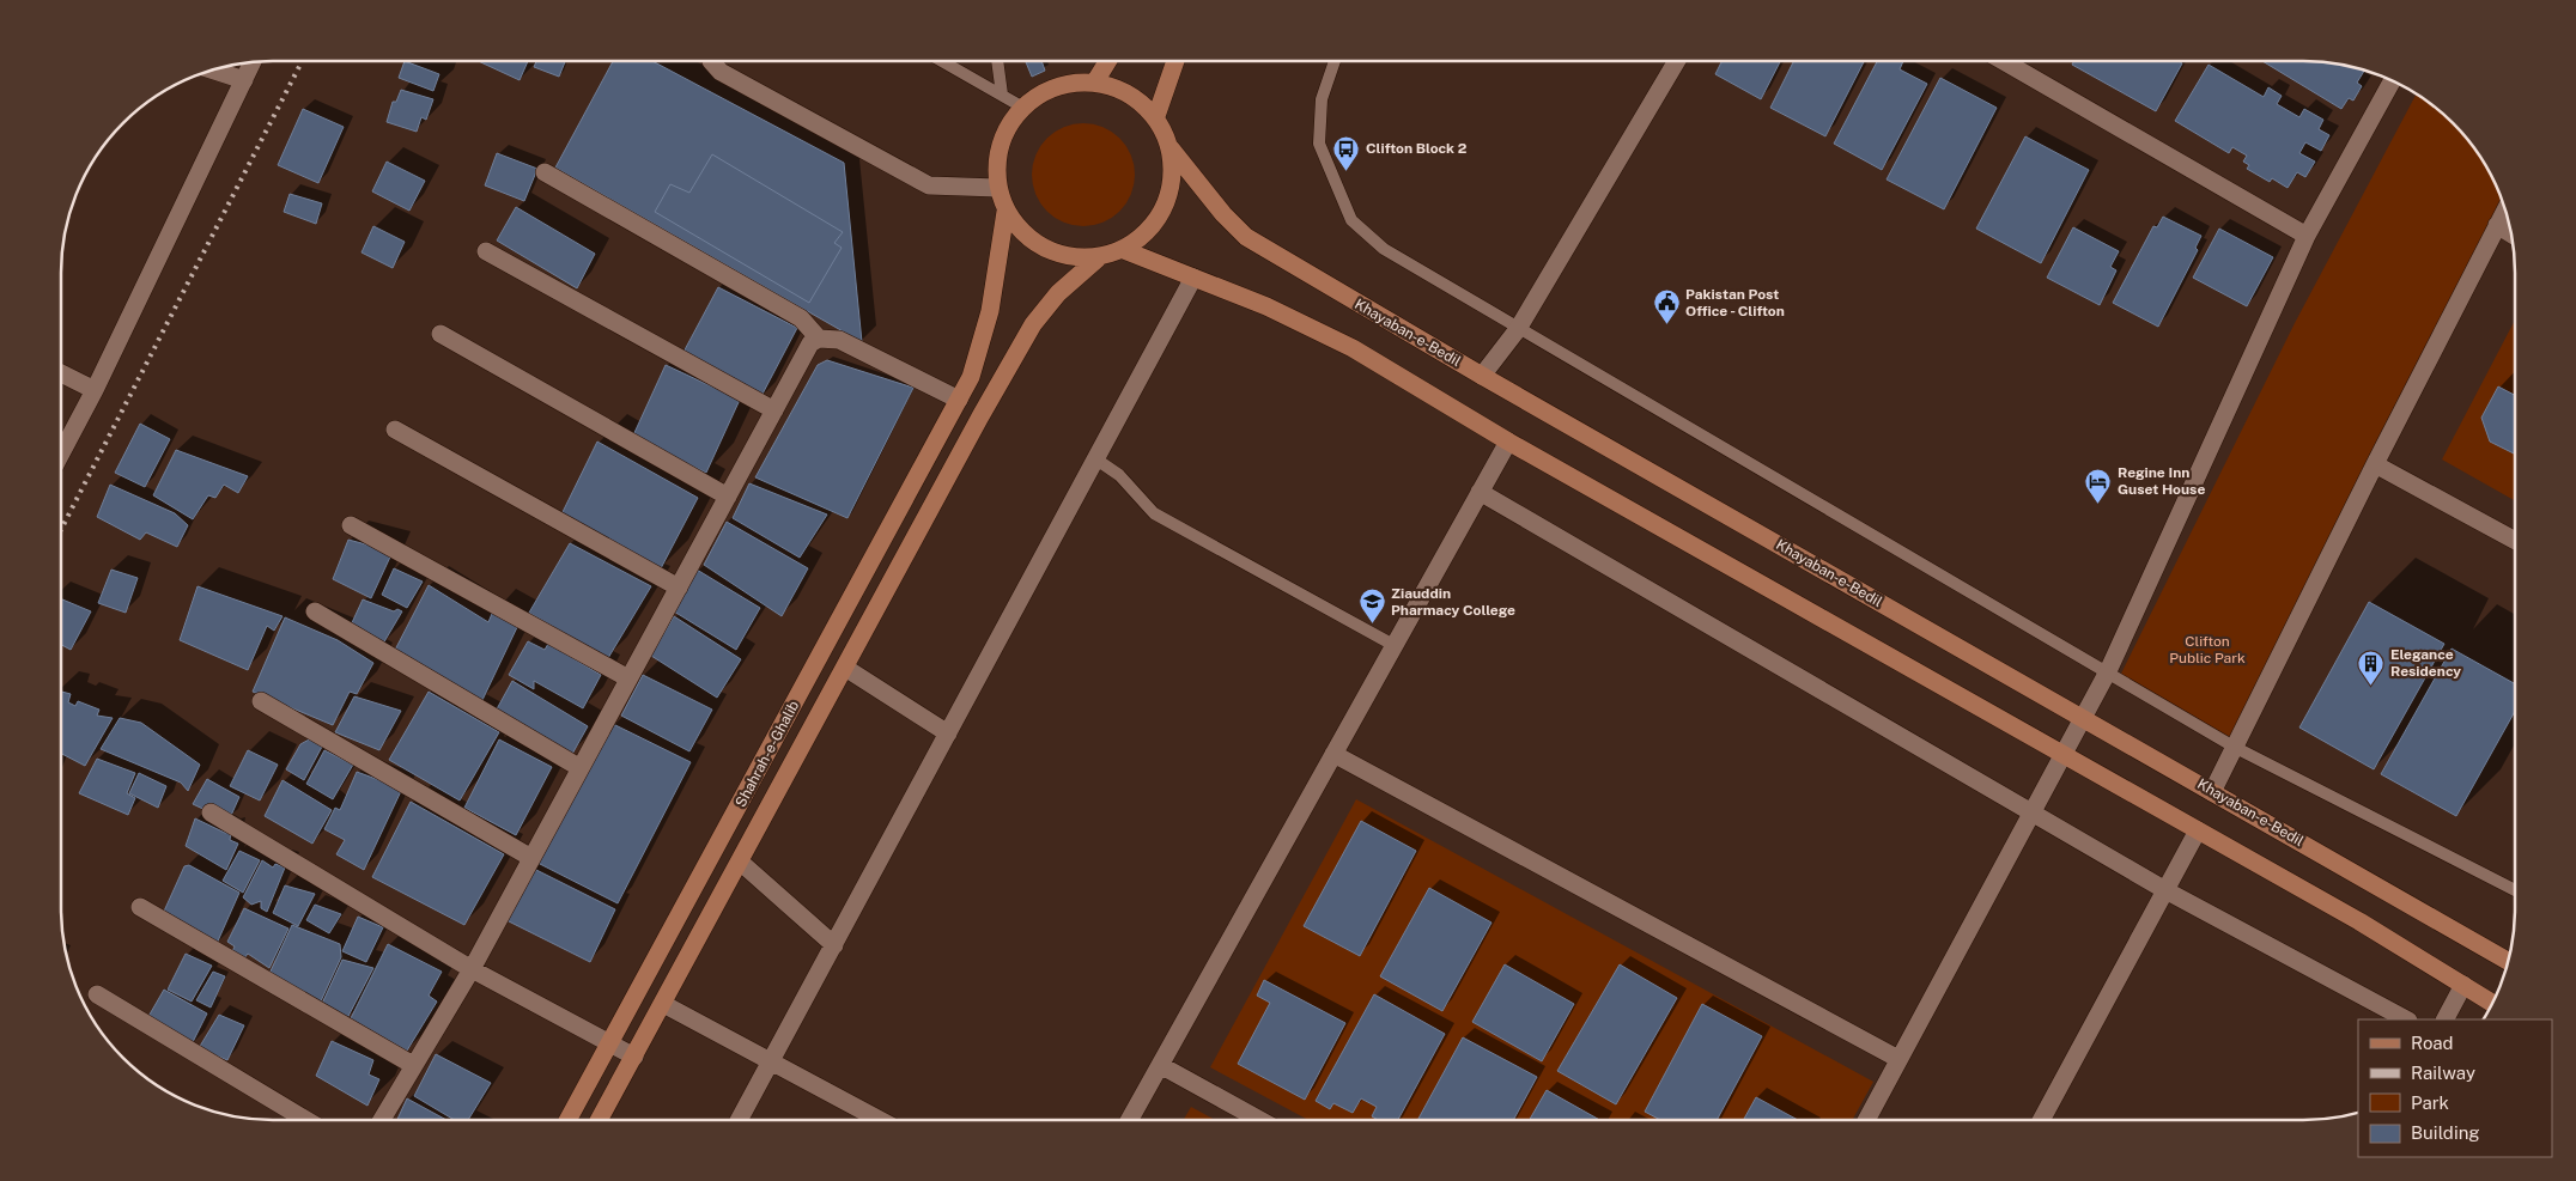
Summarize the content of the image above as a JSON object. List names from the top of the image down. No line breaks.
{"streets":{"main road":["Khayaban-e-Bedil","Shahrah-e-Ghalib"]},"crossings":[["Khayaban-e-Bedil","Shahrah-e-Ghalib"]],"parks":["Clifton Public Park"],"places":{"bus stop":["Clifton Block 2"],"public building":["Pakistan Post Office - Clifton"],"hotel":["Regine Inn Guset House"],"school or university":["Ziauddin Pharmacy College"],"building":["Elegance Residency"]},"legend":["Road","Railway","Park","Building"]}
